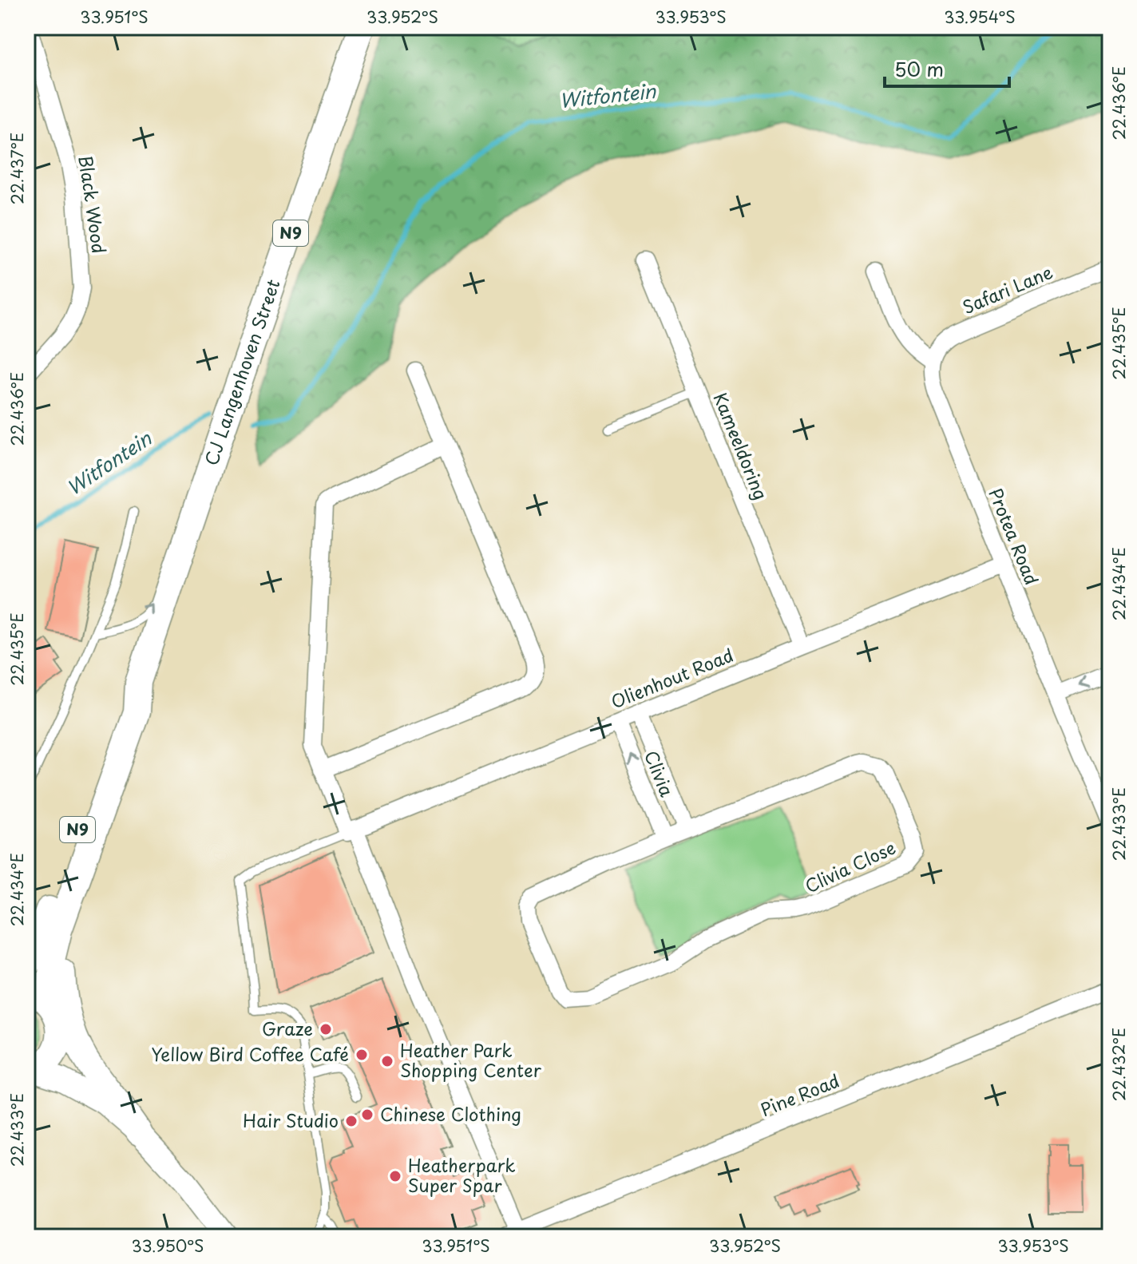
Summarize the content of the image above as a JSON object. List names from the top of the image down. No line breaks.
{"streets":{"highway":["N9","CJ Langenhoven Street"],"street":["Black Wood","Safari Lane","Kameeldoring","Protea Road","Olienhout Road","Clivia","Clivia Close","Pine Road"]},"crossings":[["N9","CJ Langenhoven Street"],["Safari Lane","Protea Road"],["Kameeldoring","Olienhout Road"],["Protea Road","Olienhout Road"],["Olienhout Road","Clivia"],["Clivia","Clivia Close"]],"water":["Witfontein"],"places":["Graze","Yellow Bird Coffee Café","Heather Park Shopping Center","Chinese Clothing","Hair Studio","Heatherpark Super Spar"],"scale_bar":"50 m","coordinates":["33.951°S","33.952°S","33.953°S","33.954°S","22.436°E","22.437°E","22.435°E","22.434°E","22.433°E","22.432°E","33.950°S"]}
